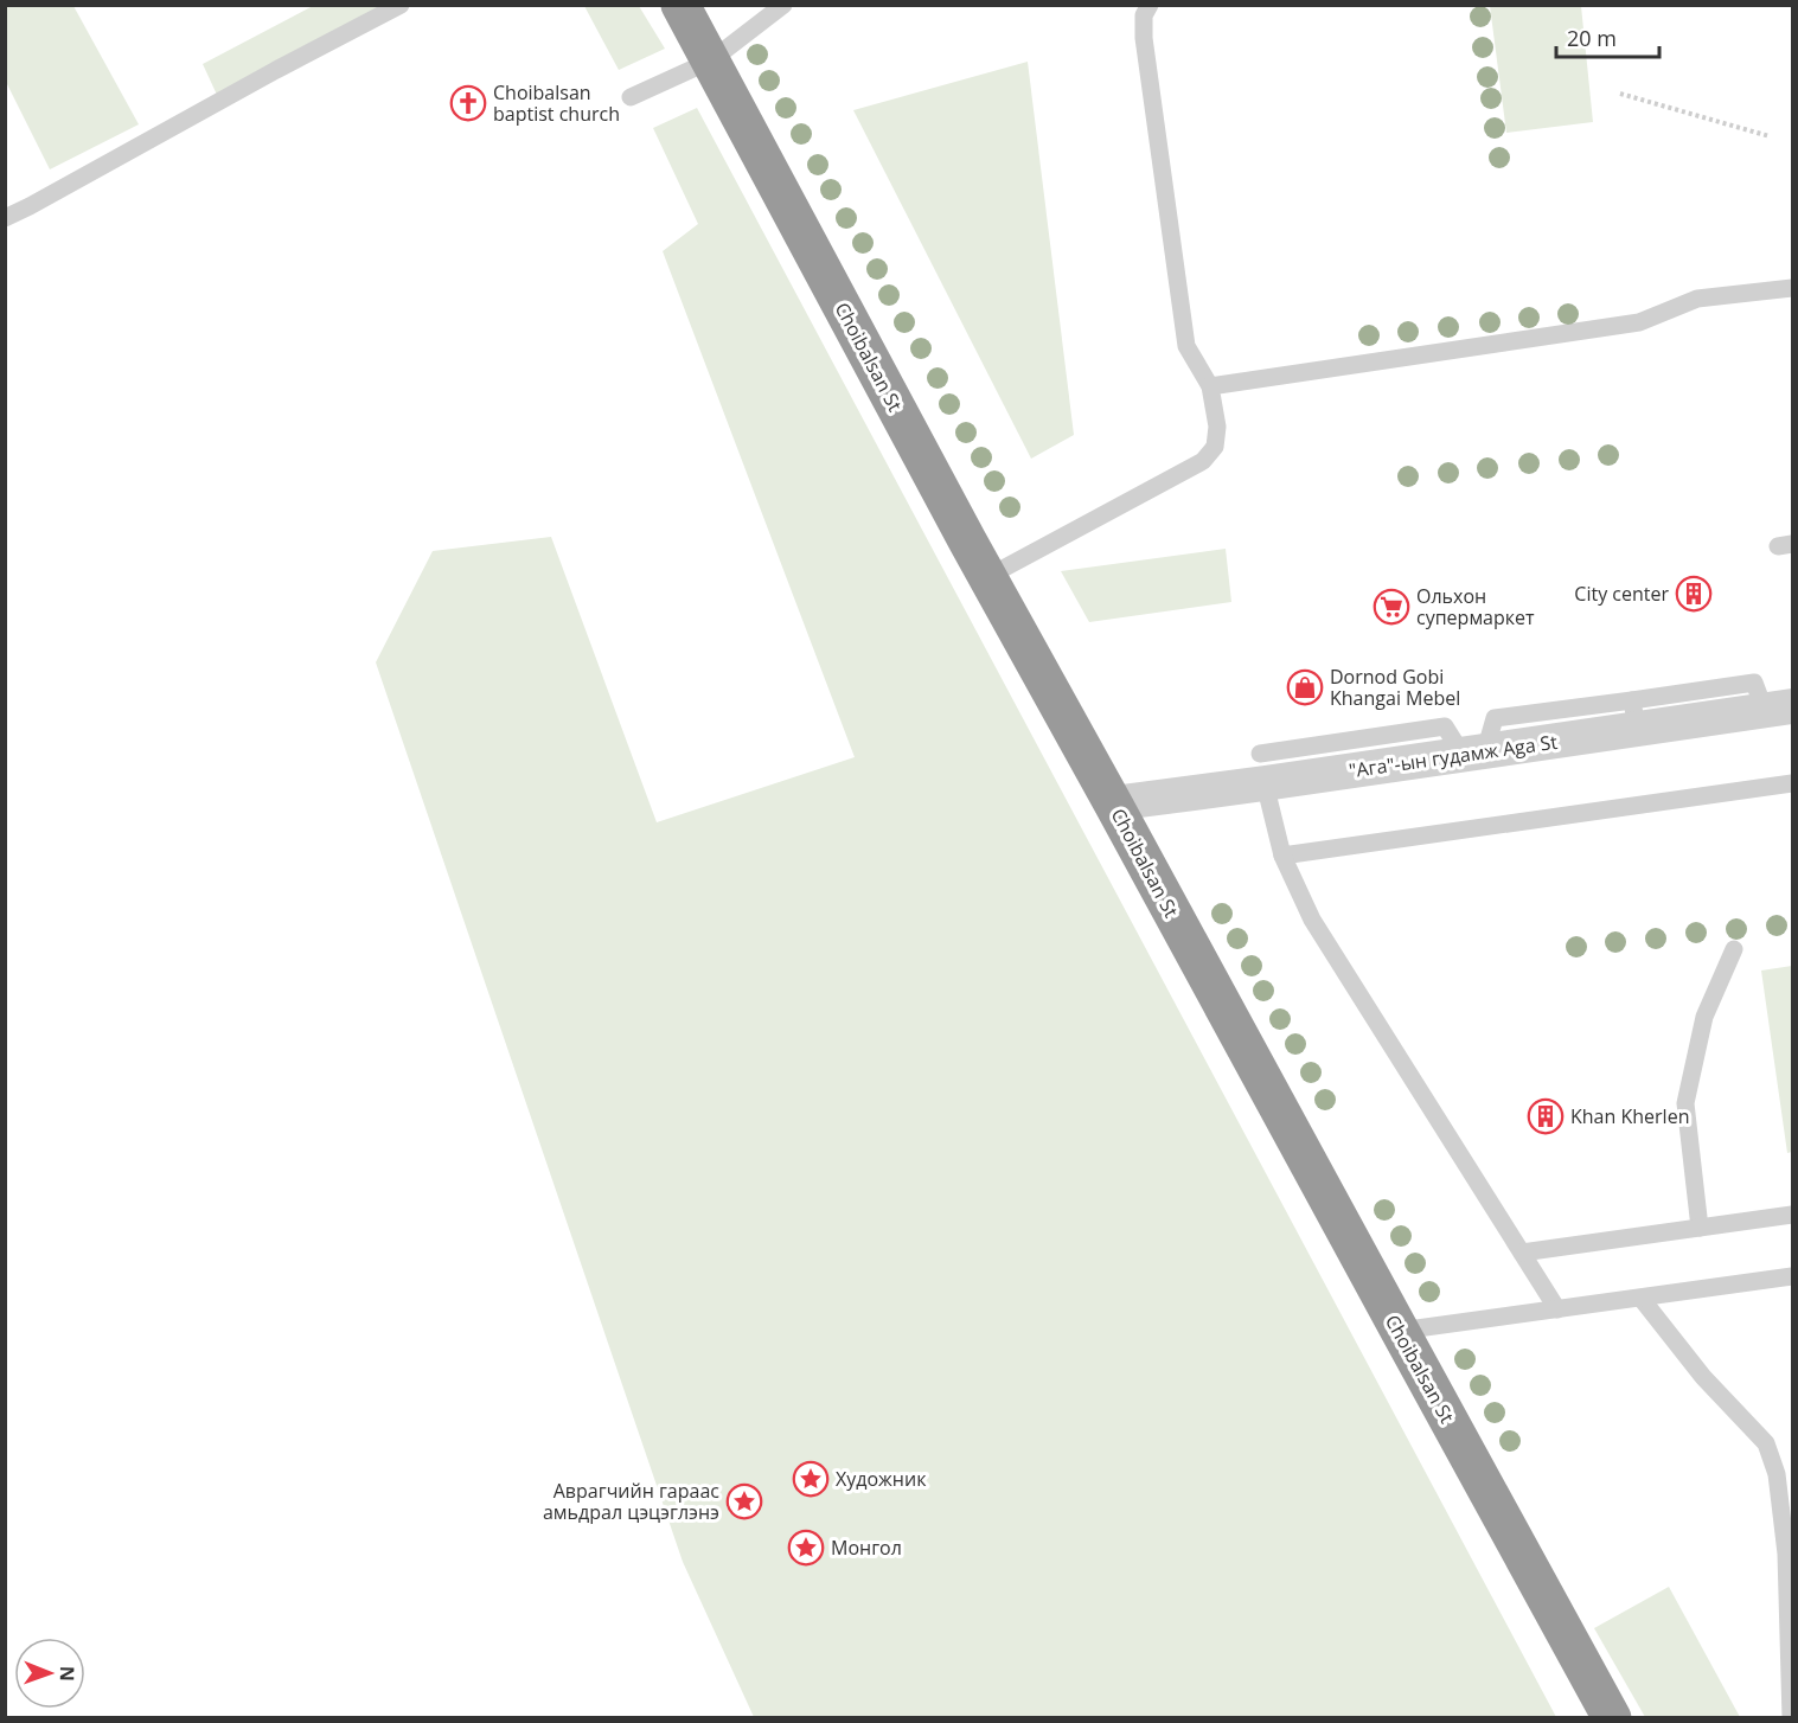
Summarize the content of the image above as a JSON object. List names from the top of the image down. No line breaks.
{"streets":{"highway":["Choibalsan St"],"street":["\"Ага\"-ын гудамж Aga St"]},"crossings":[["Choibalsan St","\"Ага\"-ын гудамж Aga St"]],"places":{"church":["Choibalsan baptist church"],"building":["City center","Khan Kherlen"],"supermarket":["Ольхон супермаркет"],"shop":["Dornod Gobi Khangai Mebel"],"place":["Художник","Аврагчийн гараас амьдрал цэцэглэнэ","Монгол"]},"scale_bar":"20 m","north":"right"}
